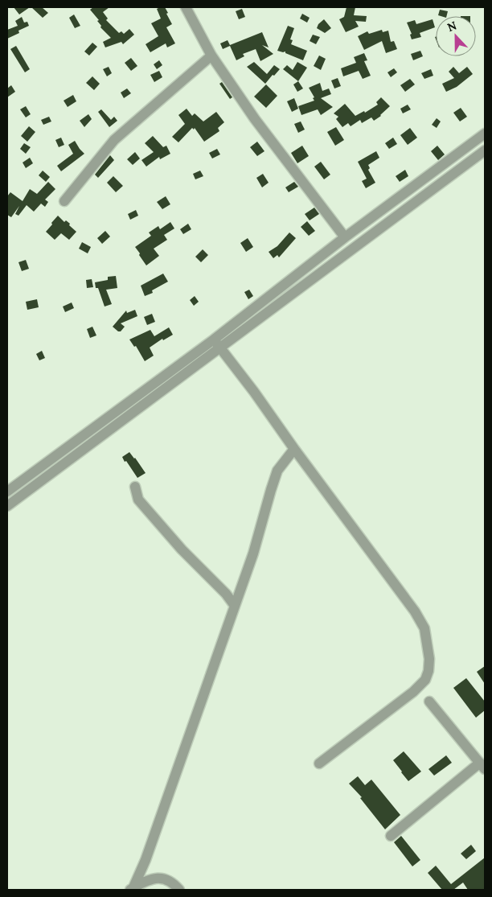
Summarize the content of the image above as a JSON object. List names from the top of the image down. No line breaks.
{"north":"top"}
